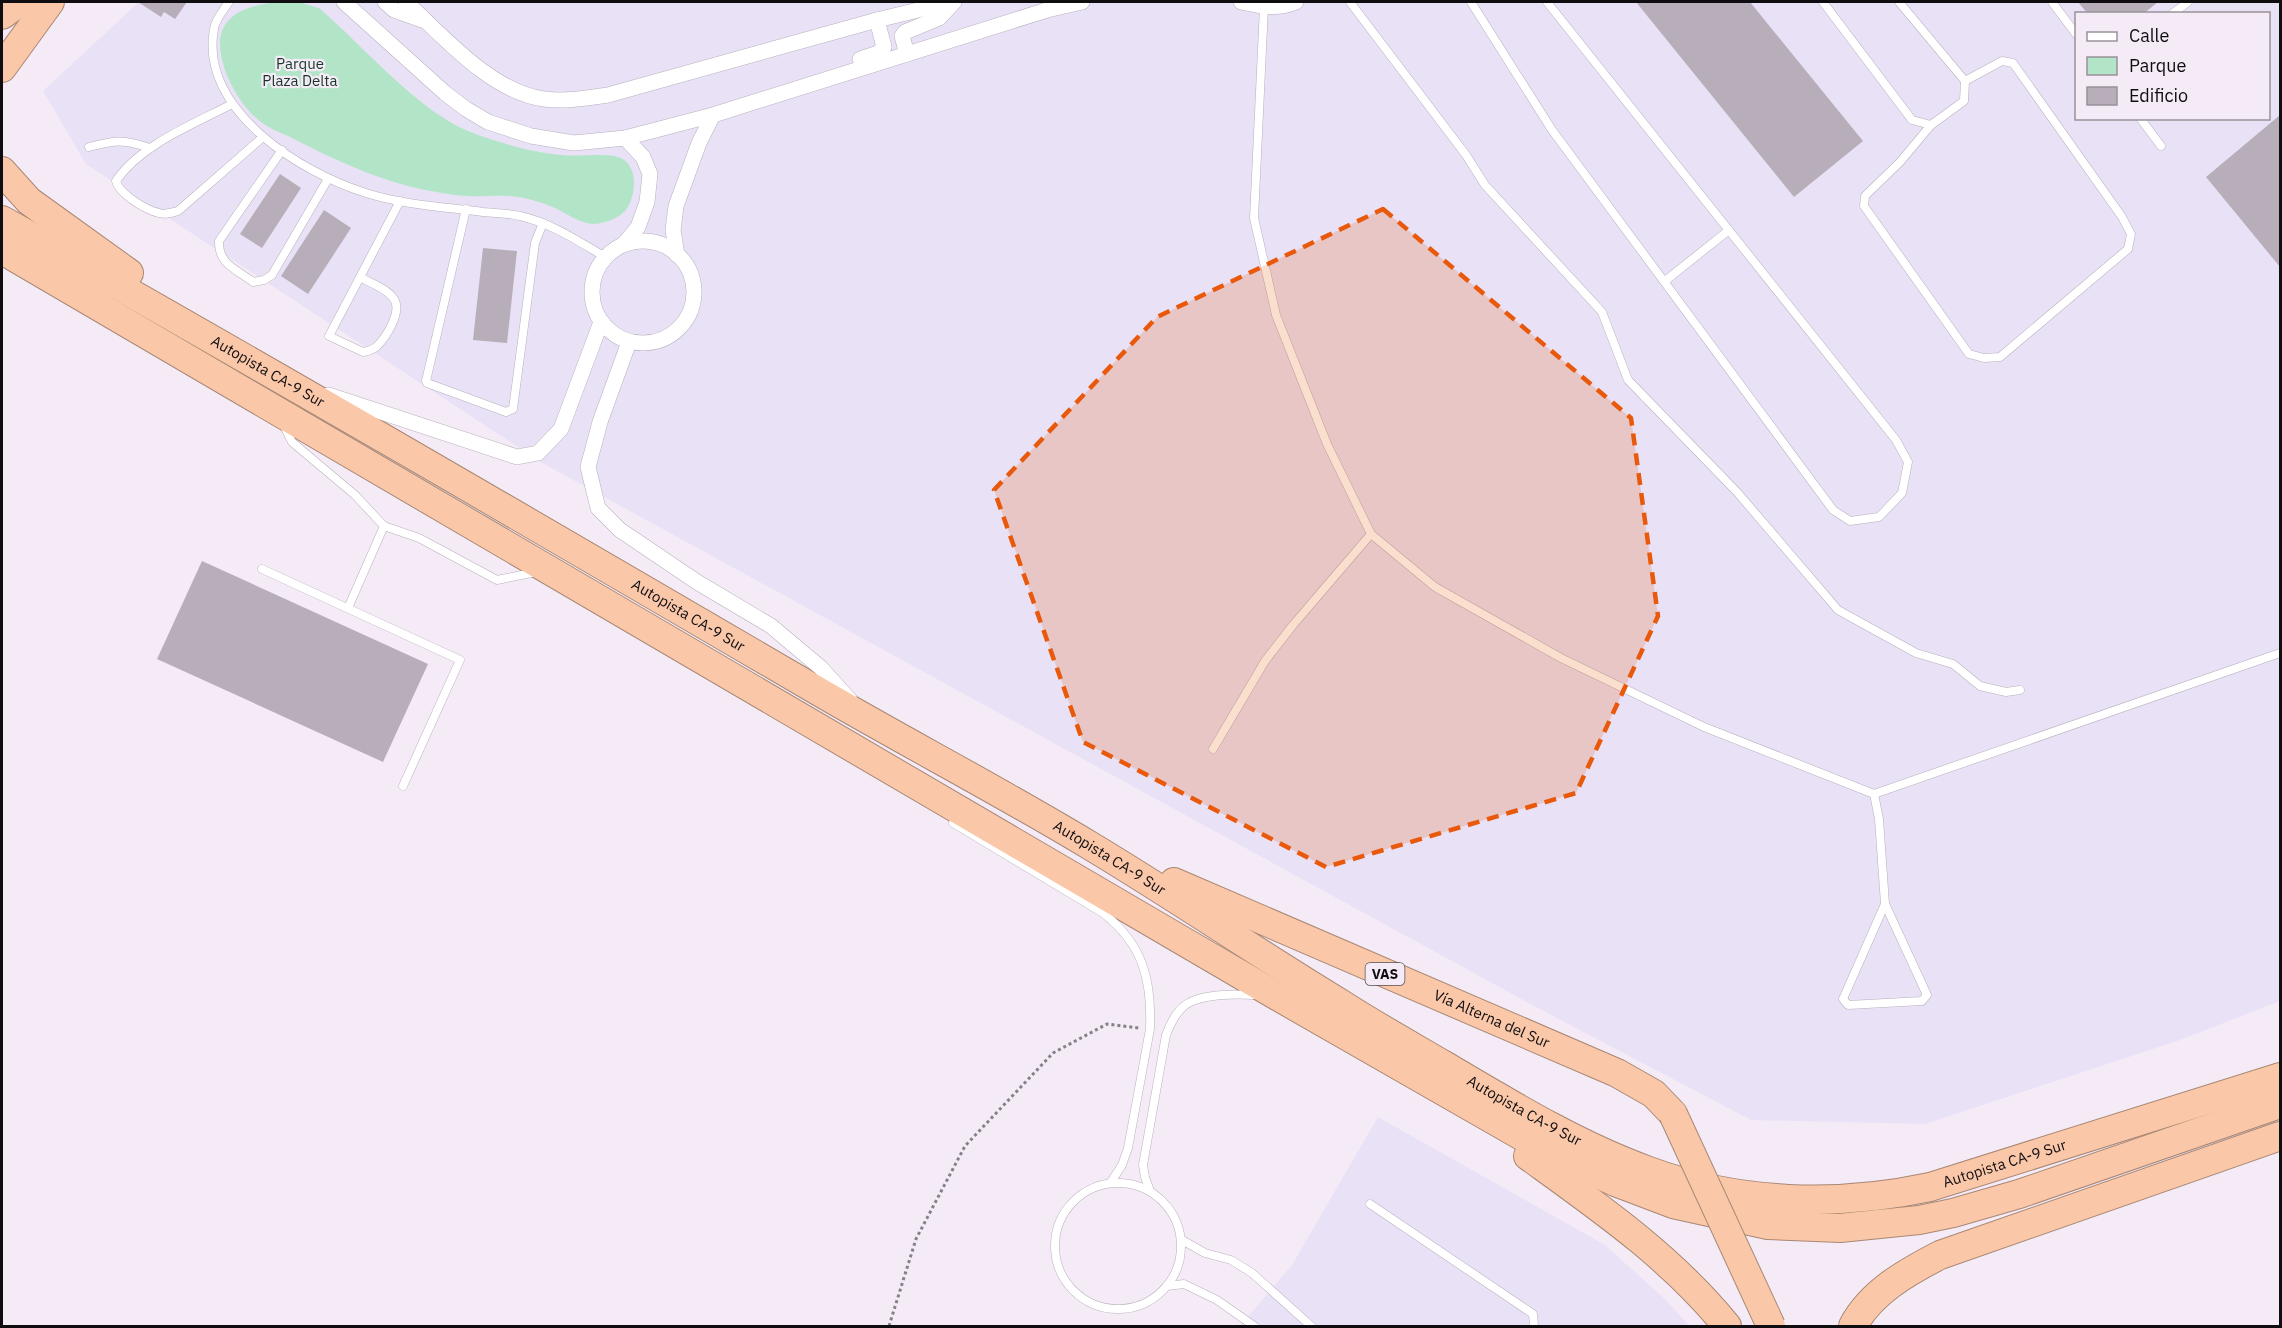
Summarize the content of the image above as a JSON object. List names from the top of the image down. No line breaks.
{"streets":{"highway":["Autopista CA-9 Sur","VAS","Vía Alterna del Sur"]},"crossings":[["Autopista CA-9 Sur","Vía Alterna del Sur"]],"parks":["Parque Plaza Delta"],"legend":["Calle","Parque","Edificio"]}
